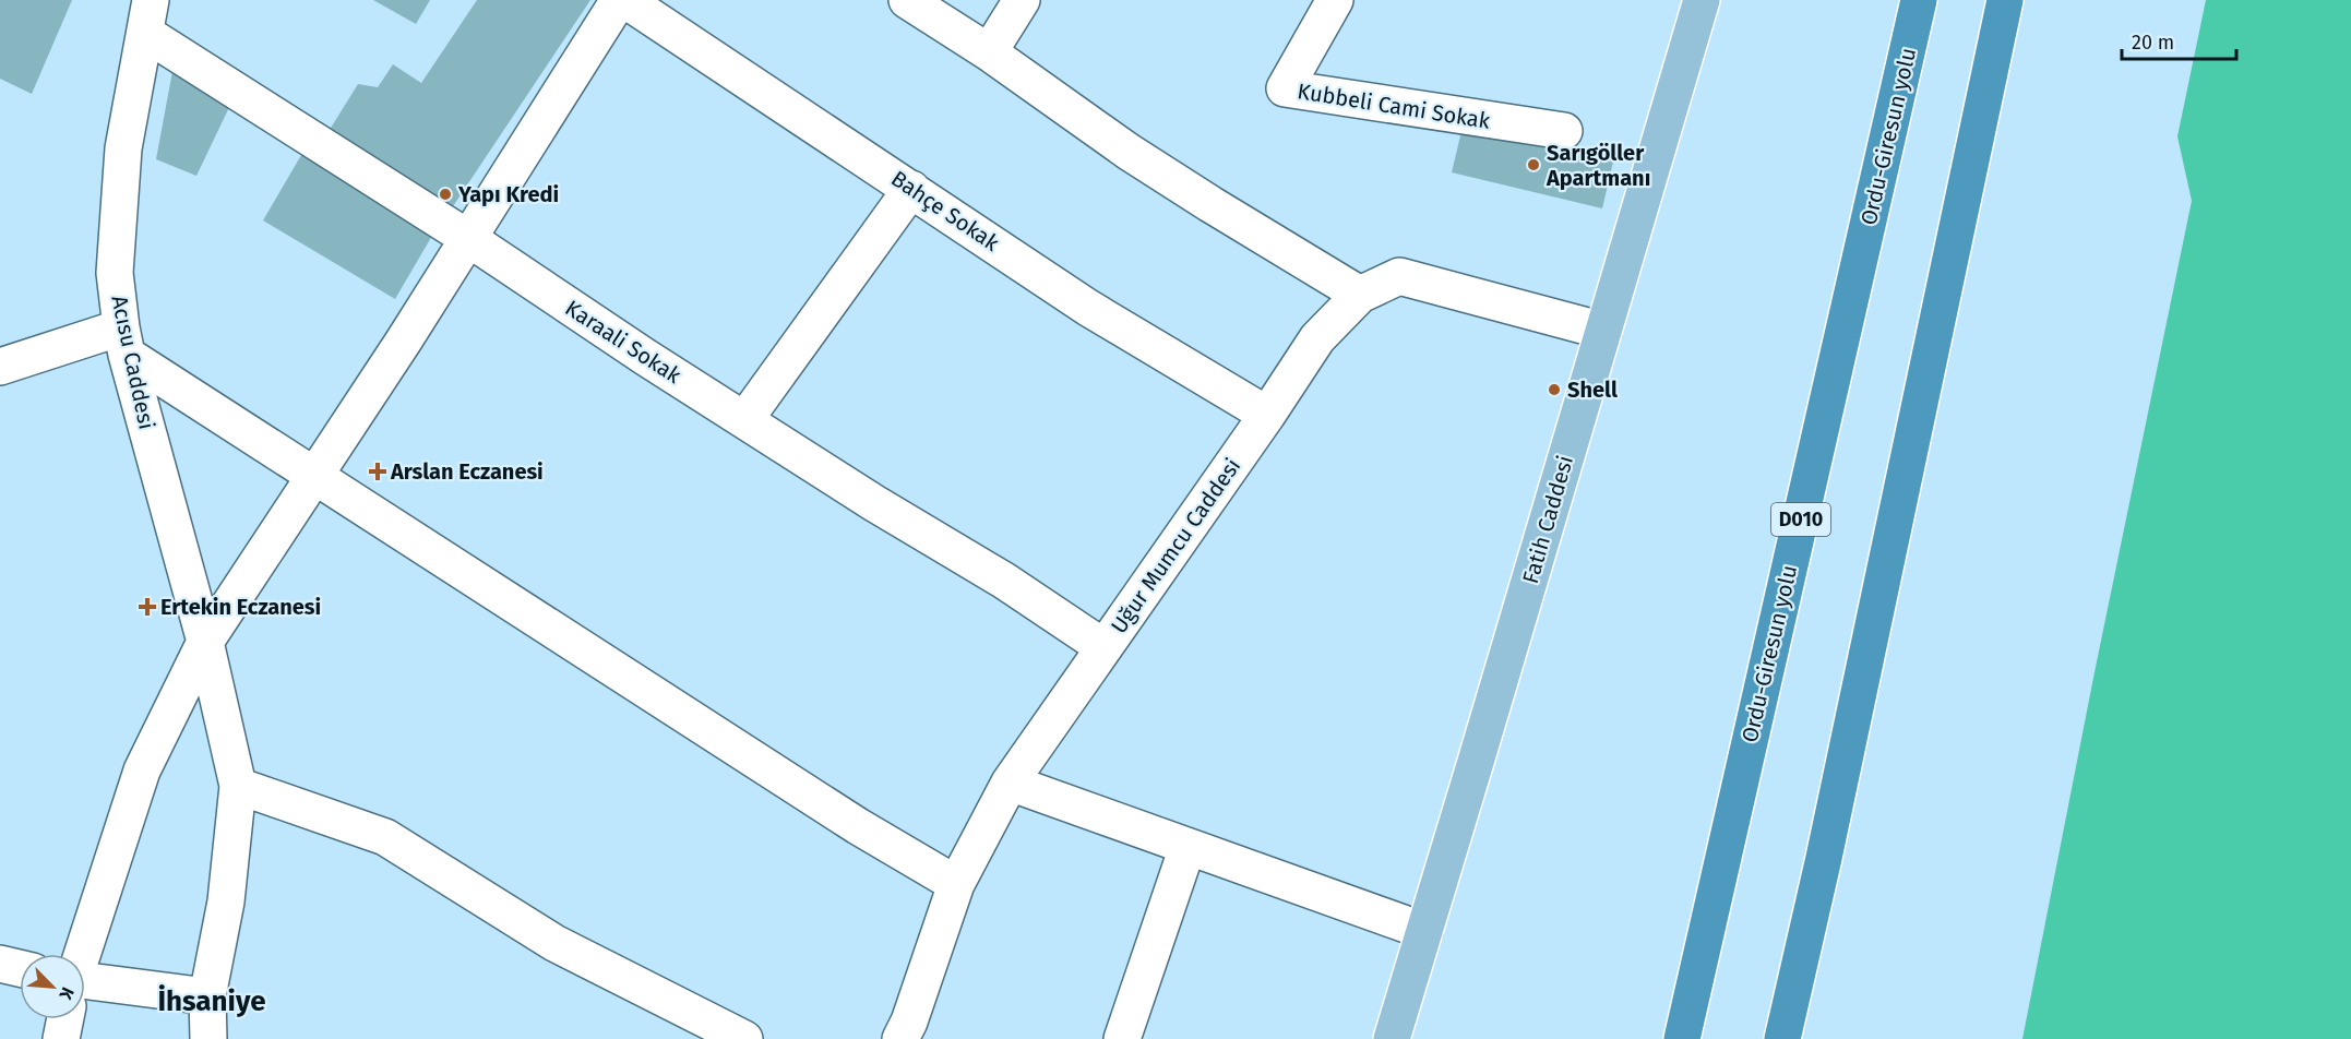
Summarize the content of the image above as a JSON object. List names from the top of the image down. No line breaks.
{"streets":{"highway":["Ordu-Giresun yolu","D010"],"main road":["Fatih Caddesi"],"street":["Kubbeli Cami Sokak","Bahçe Sokak","Karaali Sokak","Acısu Caddesi","Uğur Mumcu Caddesi"]},"crossings":[["Bahçe Sokak","Uğur Mumcu Caddesi"],["Karaali Sokak","Acısu Caddesi"],["Karaali Sokak","Uğur Mumcu Caddesi"],["Fatih Caddesi","Uğur Mumcu Caddesi"]],"districts":["İhsaniye"],"places":{"other":["Sarıgöller Apartmanı","Yapı Kredi","Shell"],"health":["Arslan Eczanesi","Ertekin Eczanesi"]},"scale_bar":"20 m","north":"bottom right"}
